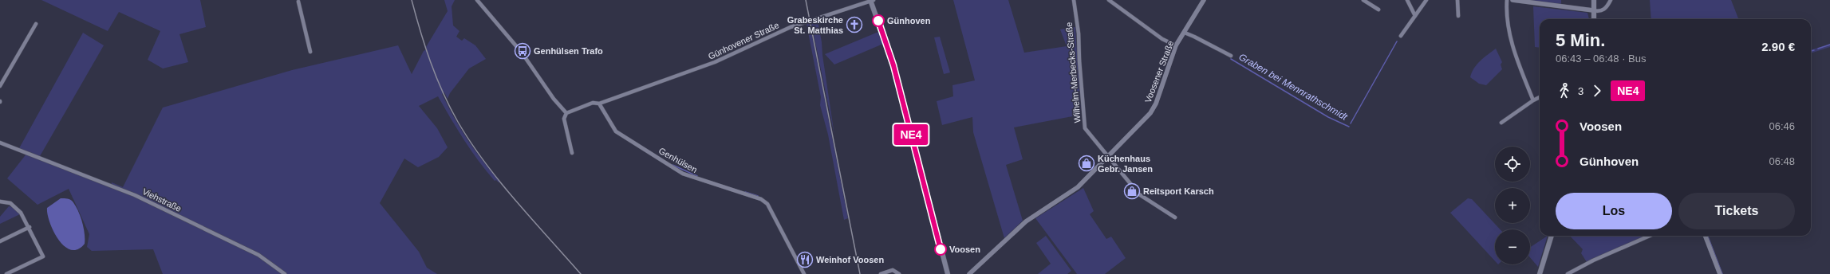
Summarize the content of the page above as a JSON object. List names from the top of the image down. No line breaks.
{"streets":{"street":["Günhovener Straße","Voosener Straße","Wilhelm-Merbecks-Straße","Genhülsen","Viehstraße"]},"crossings":[["Günhovener Straße","Genhülsen"],["Voosener Straße","Wilhelm-Merbecks-Straße"]],"water":["Graben bei Mennrathschmidt"],"places":{"other":["Günhoven","Voosen"],"church":["Grabeskirche St. Matthias"],"bus stop":["Genhülsen Trafo"],"shop":["Küchenhaus Gebr. Jansen","Reitsport Karsch"],"restaurant":["Weinhof Voosen"]},"lines":["bus line NE4"],"page":{"on_map":"NE4","heading":["5 Min.","06:43 – 06:48 · Bus","2.90 €"],"legs":["3","NE4"],"list":[{"name":"Voosen","value":"06:46"},{"name":"Günhoven","value":"06:48"}],"map_buttons":["+","−"],"buttons":["Los","Tickets"]}}
